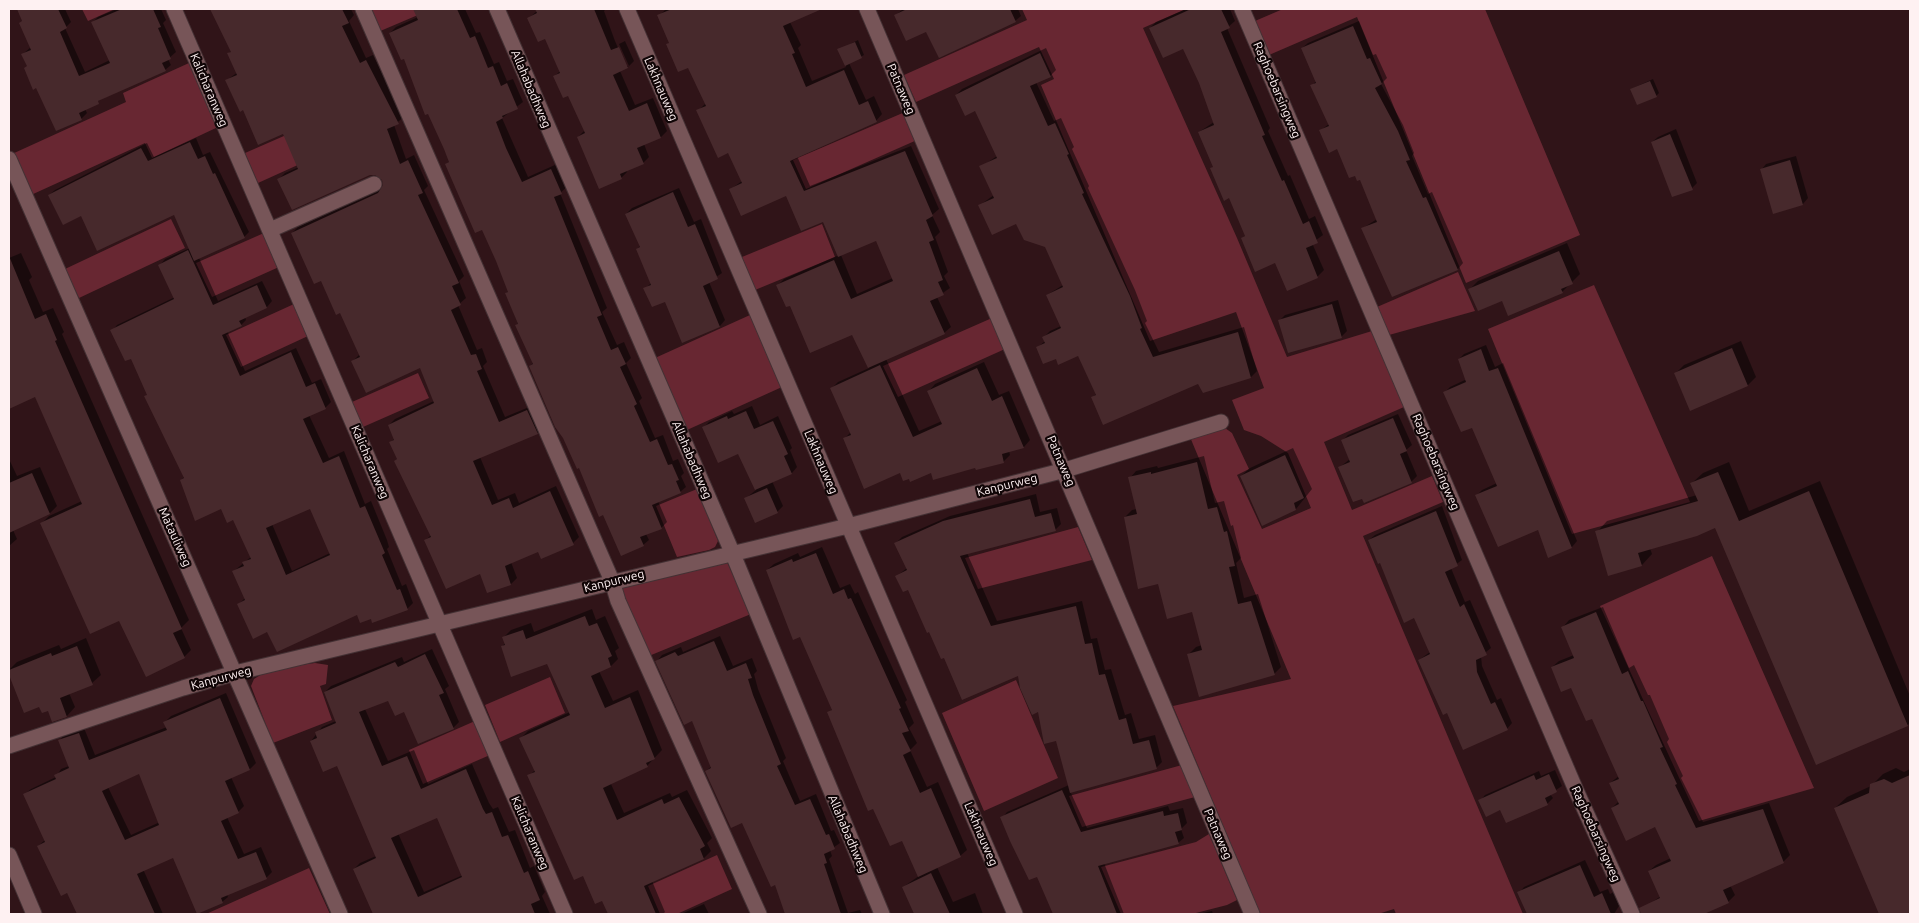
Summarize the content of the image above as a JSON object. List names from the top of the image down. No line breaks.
{"streets":{"street":["Allahabadhweg","Lakhnauweg","Patnaweg","Kalicharanweg","Raghoebarsingweg","Kanpurweg","Matauliweg"]},"crossings":[["Allahabadhweg","Kanpurweg"],["Lakhnauweg","Kanpurweg"],["Patnaweg","Kanpurweg"],["Kalicharanweg","Kanpurweg"],["Kanpurweg","Matauliweg"]]}
